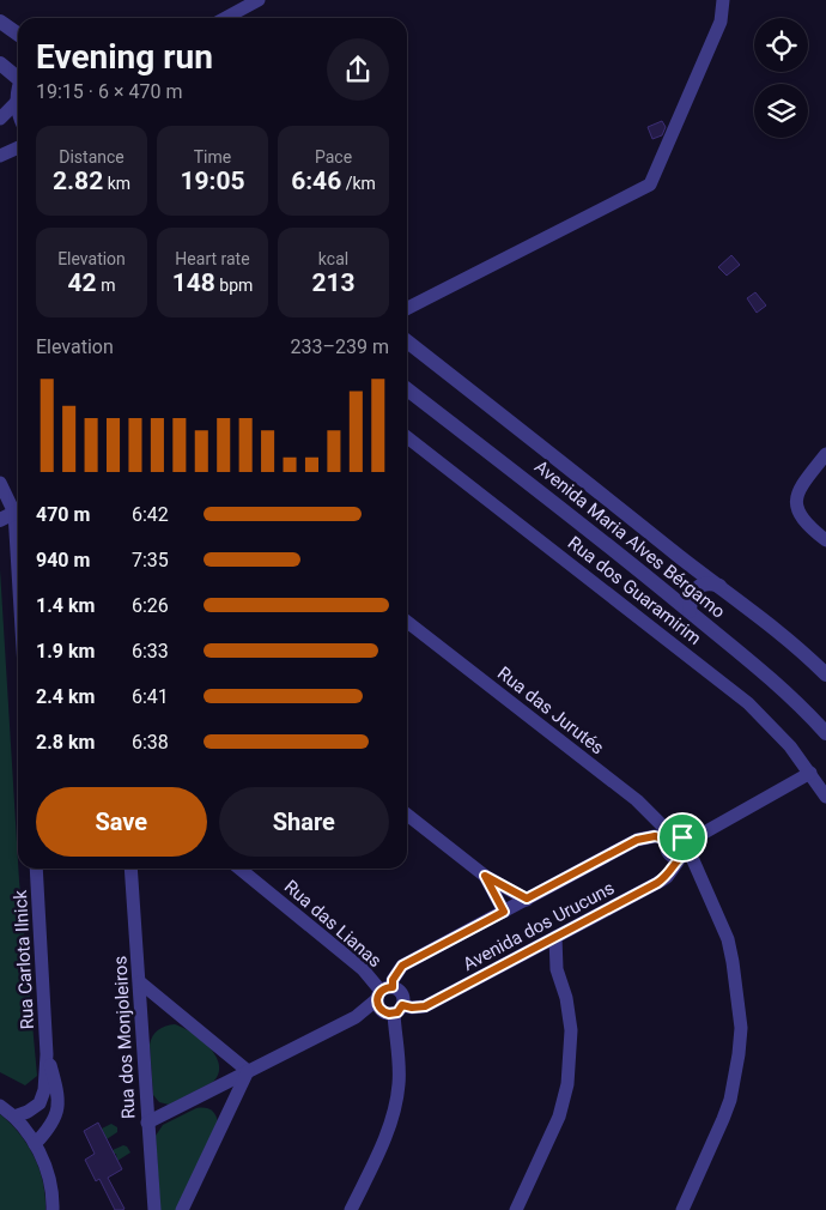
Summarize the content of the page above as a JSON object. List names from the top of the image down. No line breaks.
{"streets":{"street":["Avenida Maria Alves Bérgamo","Rua dos Guaramirim","Rua das Jurutés","Rua das Lianas","Avenida dos Urucuns","Rua Carlota Ilnick","Rua dos Monjoleiros"]},"crossings":[["Rua dos Guaramirim","Avenida dos Urucuns"],["Rua das Jurutés","Avenida dos Urucuns"],["Rua das Lianas","Avenida dos Urucuns"],["Avenida dos Urucuns","Rua dos Monjoleiros"]],"page":{"heading":["Evening run","19:15 · 6 × 470 m"],"stats":[["Distance","2.82 km"],["Time","19:05"],["Pace","6:46 /km"],["Elevation","42 m"],["Heart rate","148 bpm"],["kcal","213"]],"chart":["Elevation","233–239 m"],"list":[{"name":"470 m","note":"6:42"},{"name":"940 m","note":"7:35"},{"name":"1.4 km","note":"6:26"},{"name":"1.9 km","note":"6:33"},{"name":"2.4 km","note":"6:41"},{"name":"2.8 km","note":"6:38"}],"buttons":["Save","Share"]}}
